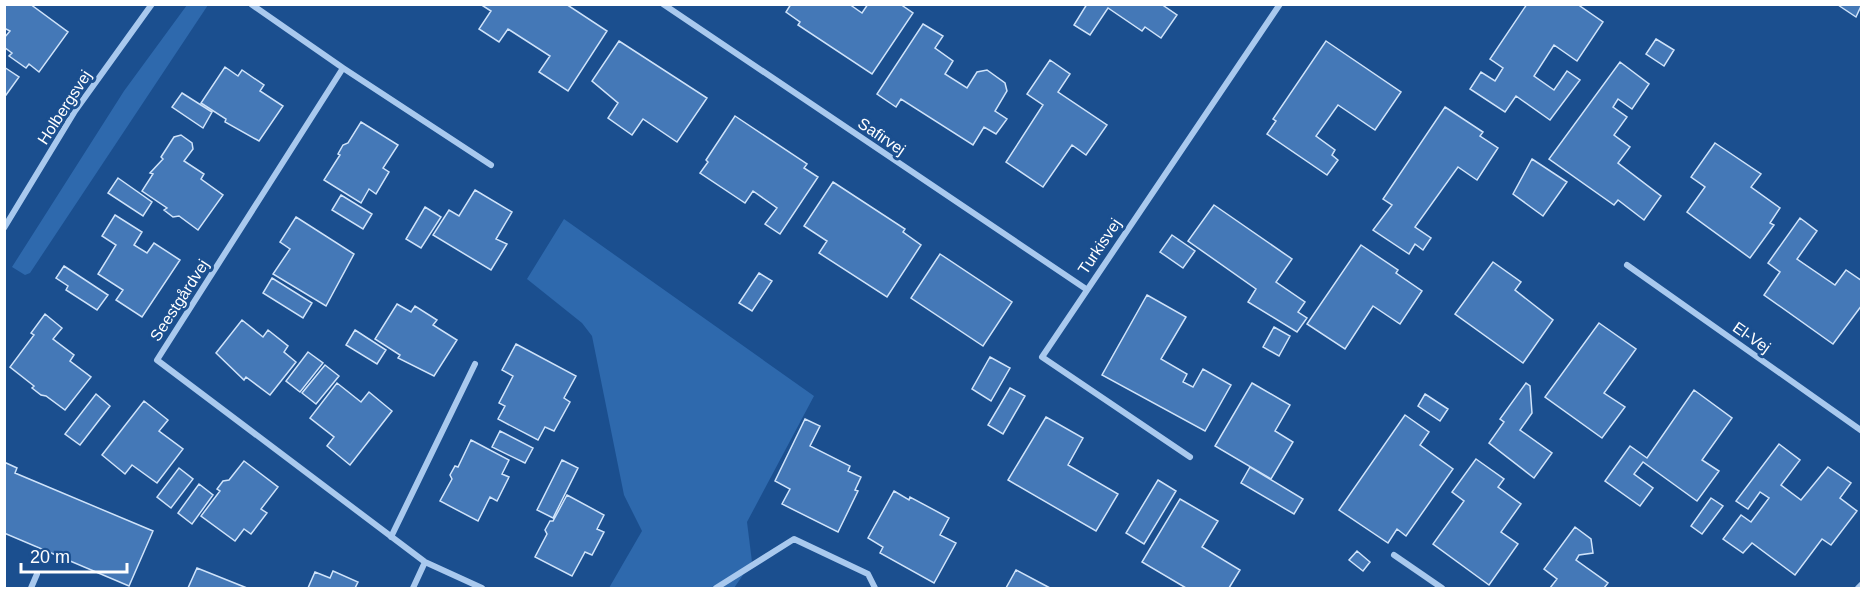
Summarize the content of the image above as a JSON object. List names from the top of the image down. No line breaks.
{"streets":{"street":["Holbergsvej","Safirvej","Turkisvej","Seestgårdvej","El-Vej"]},"crossings":[["Safirvej","Turkisvej"]],"scale_bar":"20 m"}
